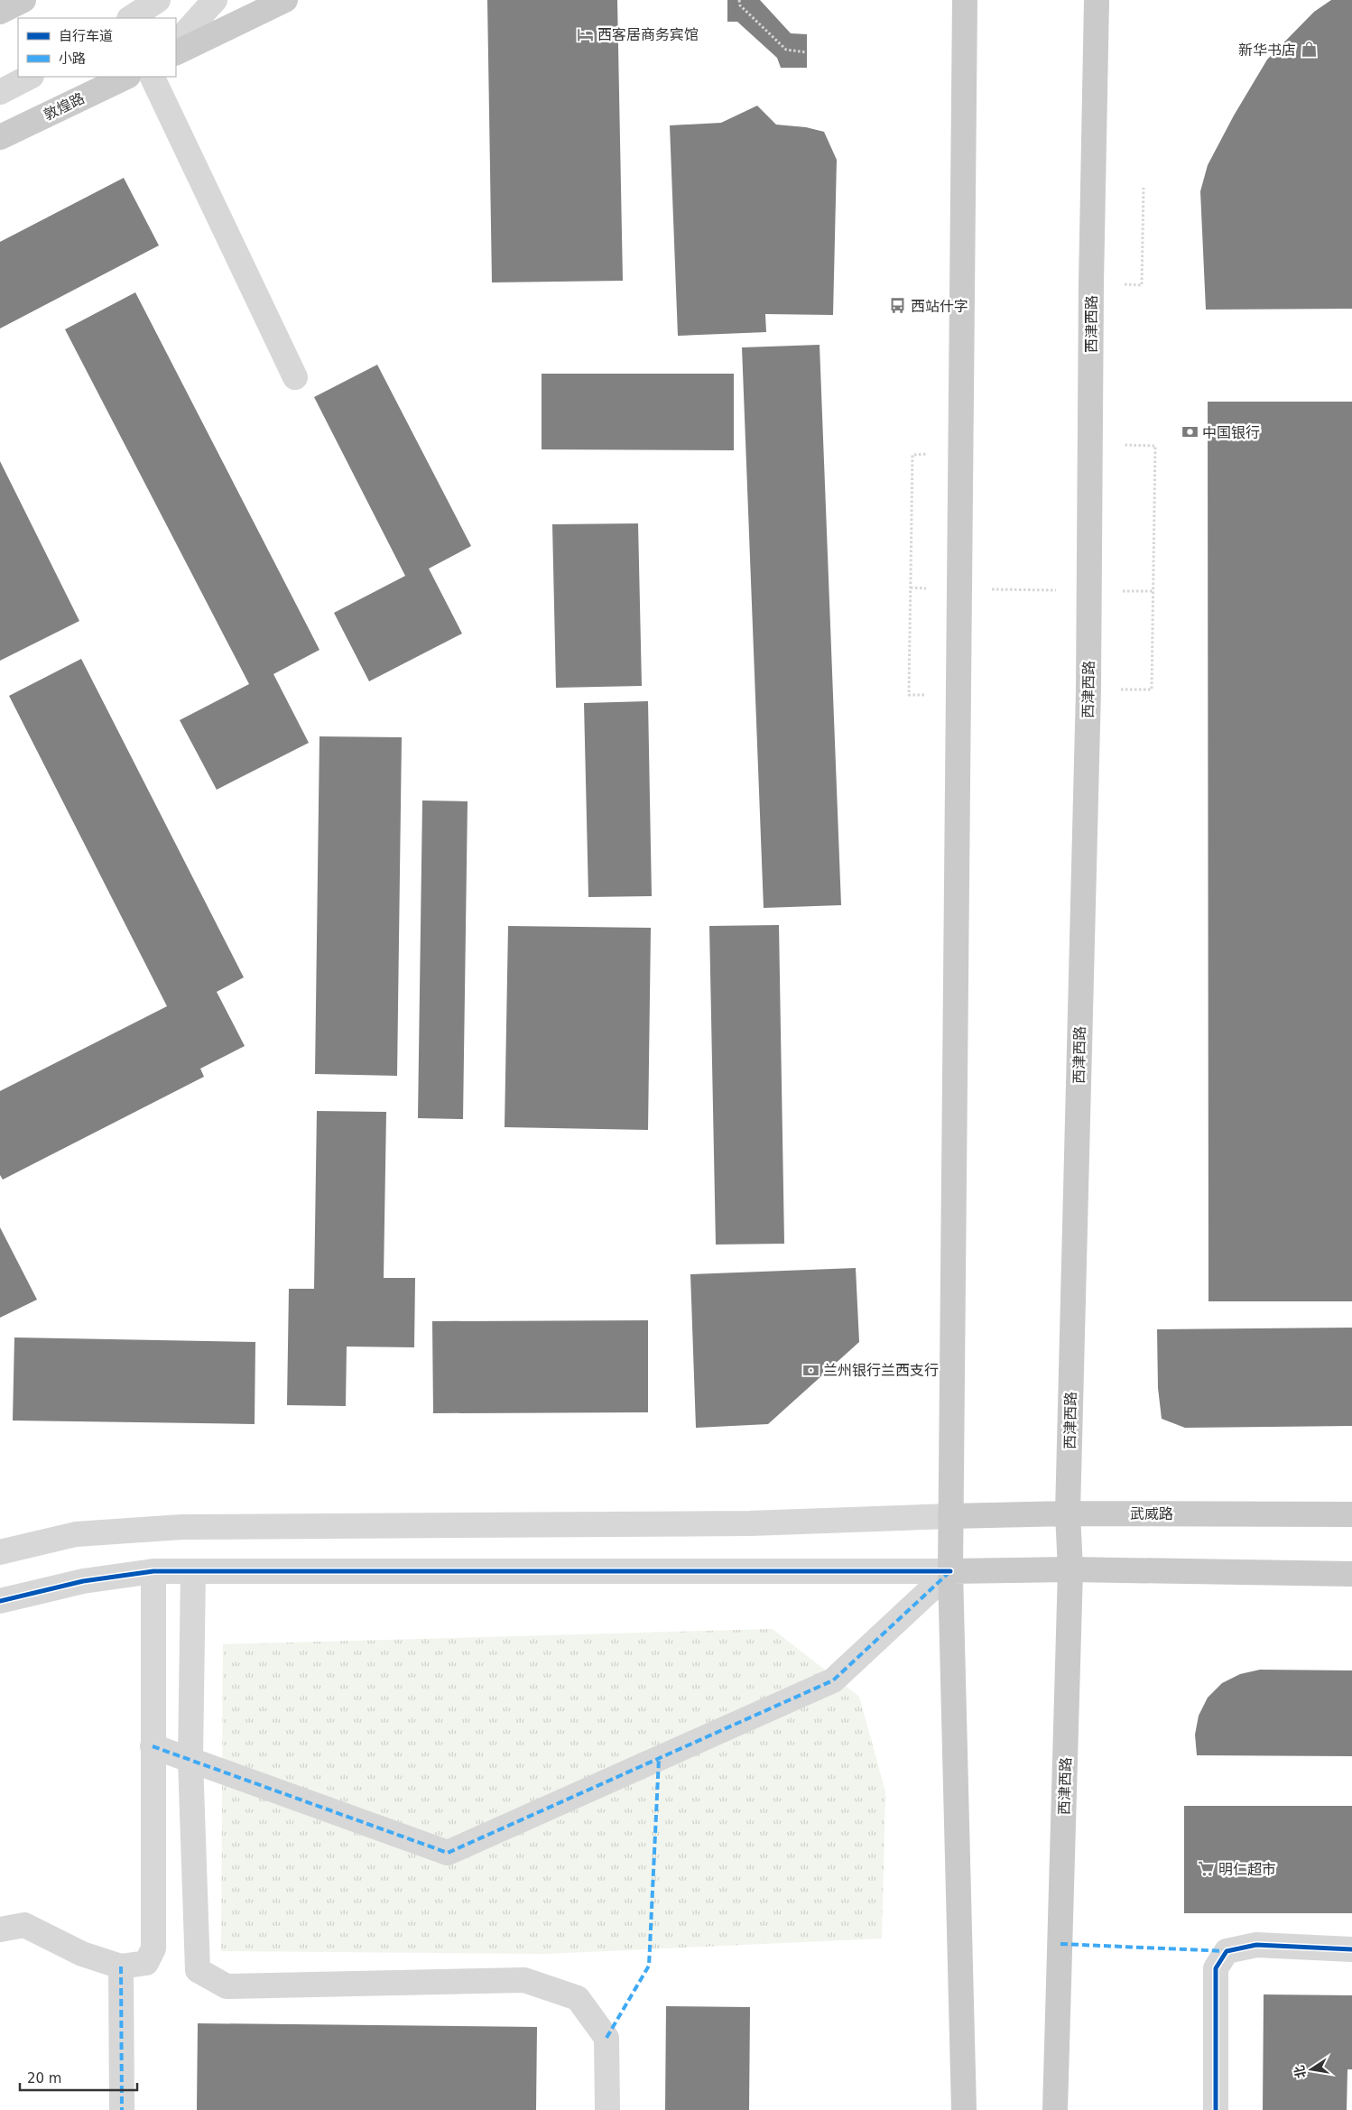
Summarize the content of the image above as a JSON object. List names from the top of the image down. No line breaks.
{"streets":{"main road":["敦煌路","西津西路","武威路"]},"crossings":[["西津西路","武威路"]],"places":{"hotel":["西客居商务宾馆"],"shop":["新华书店"],"bus stop":["西站什字"],"bank":["中国银行","兰州银行兰西支行"],"supermarket":["明仁超市"]},"legend":["自行车道","小路"],"scale_bar":"20 m","north":"left"}
